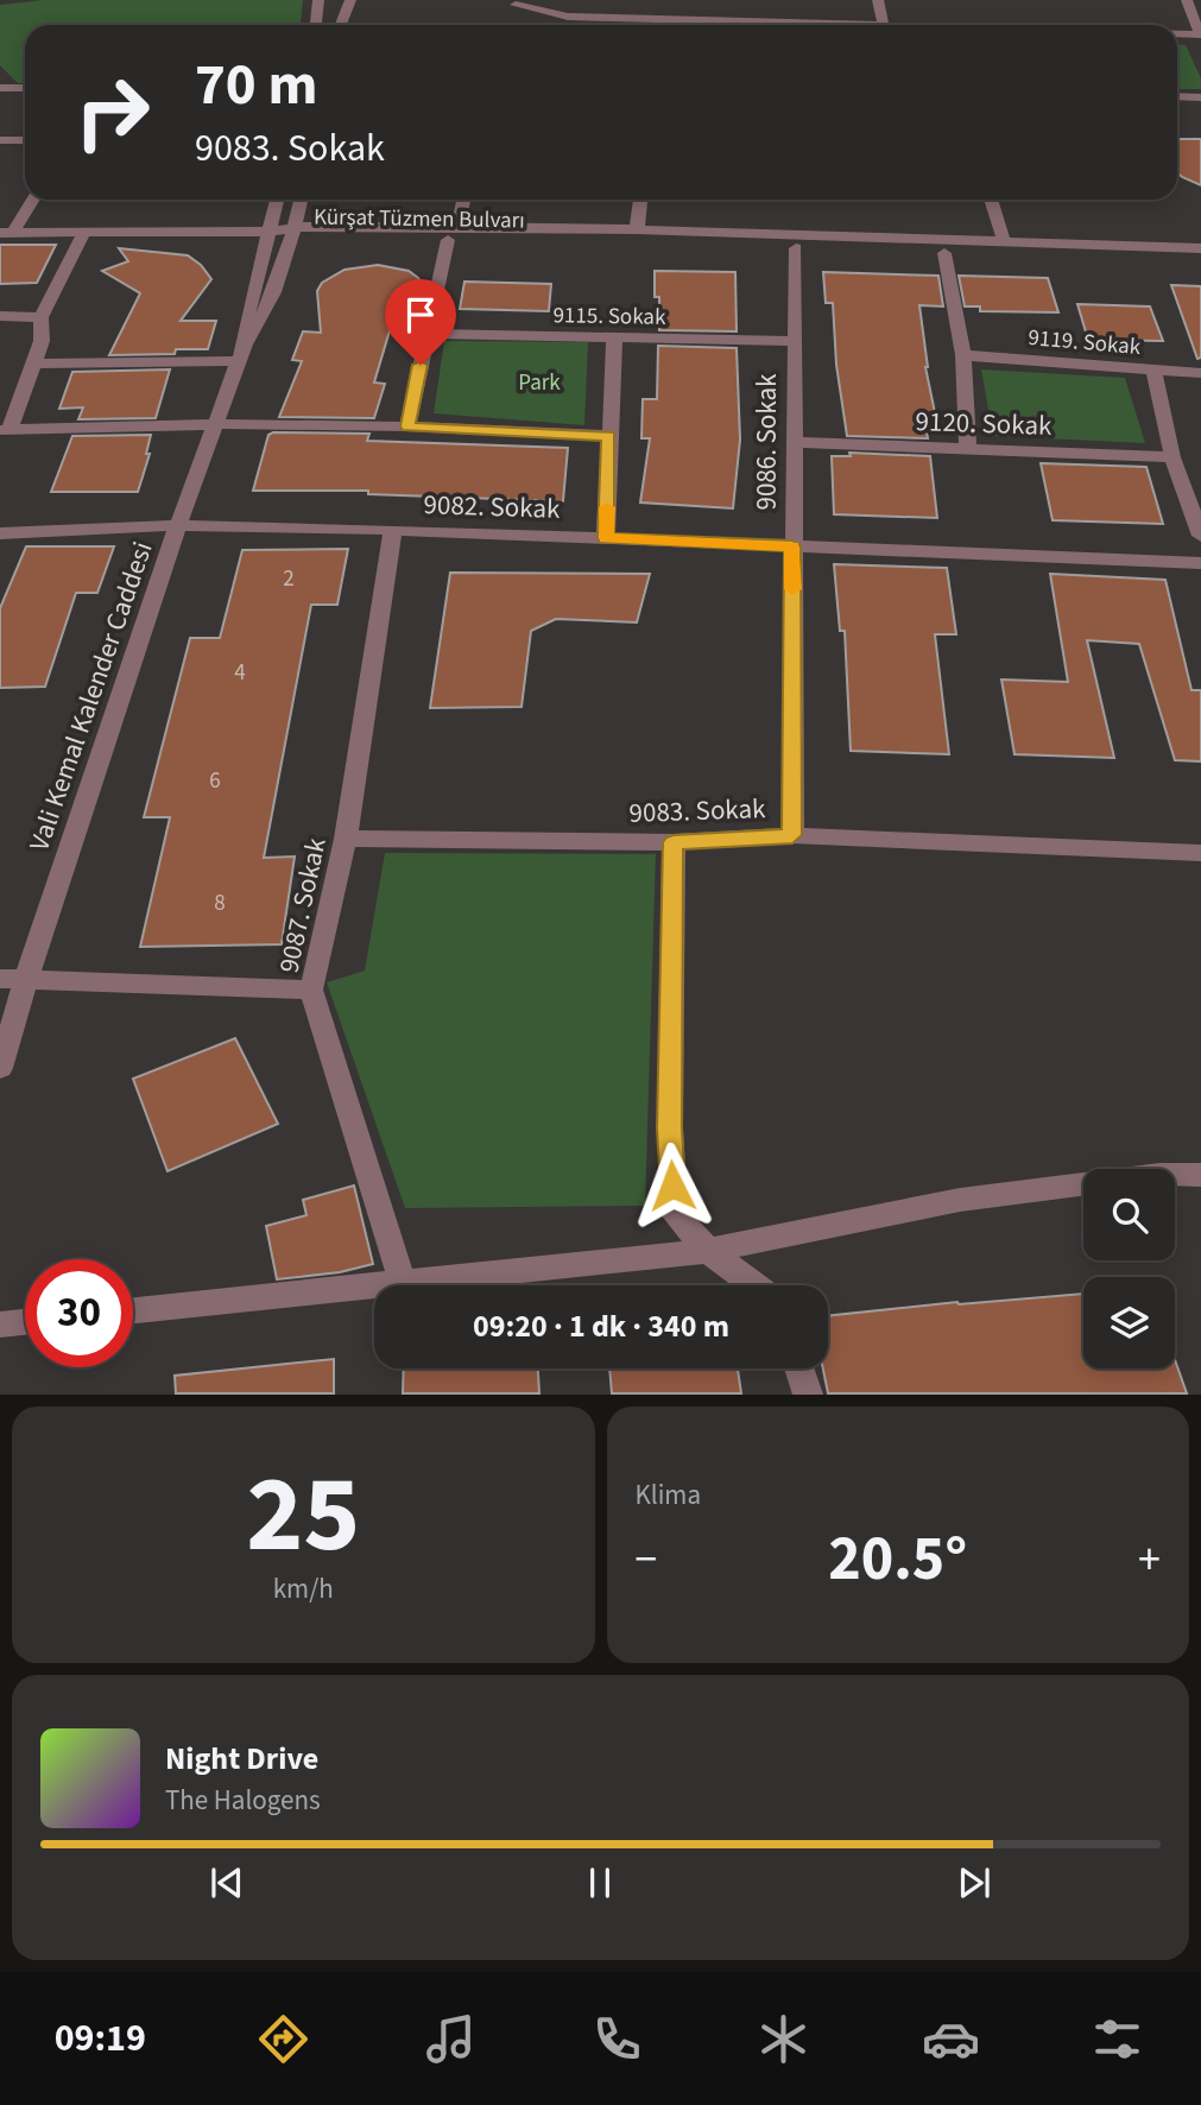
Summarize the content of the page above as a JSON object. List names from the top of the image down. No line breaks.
{"streets":{"street":["Kürşat Tüzmen Bulvarı","9115. Sokak","9119. Sokak","9120. Sokak","9086. Sokak","9082. Sokak","Vali Kemal Kalender Caddesi","9083. Sokak","9087. Sokak"]},"crossings":[["Kürşat Tüzmen Bulvarı","9086. Sokak"],["Kürşat Tüzmen Bulvarı","Vali Kemal Kalender Caddesi"],["9115. Sokak","9086. Sokak"],["9120. Sokak","9086. Sokak"],["9086. Sokak","9082. Sokak"],["9086. Sokak","9083. Sokak"],["9082. Sokak","Vali Kemal Kalender Caddesi"],["9082. Sokak","9087. Sokak"],["9083. Sokak","9087. Sokak"]],"parks":["Park"],"house_numbers":["2","4","6","8"],"page":{"turn":["70 m","9083. Sokak"],"limit":"30","trip":"09:20 · 1 dk · 340 m","tile":[["25","km/h"],"Klima"],"heat":["−","20.5°","+"],"song":["Night Drive","The Halogens"],"tabs":"09:19"}}
